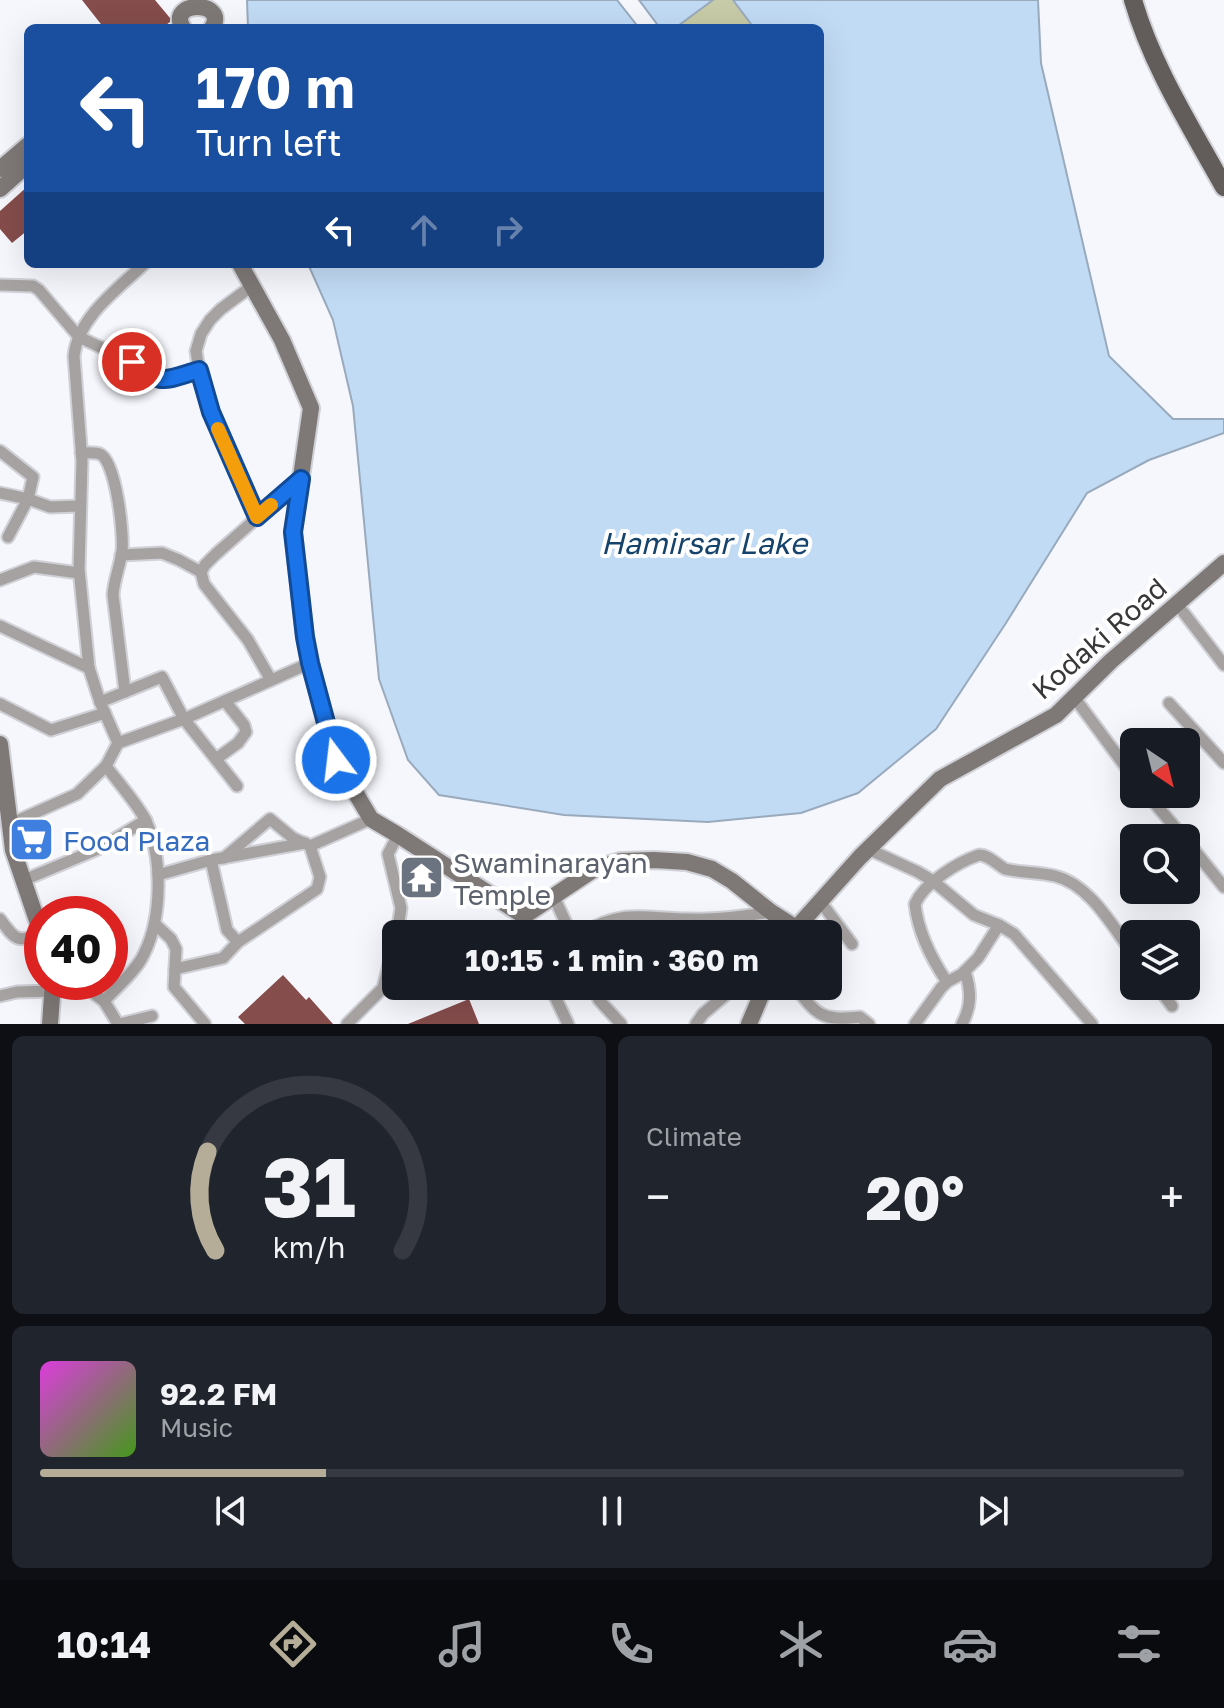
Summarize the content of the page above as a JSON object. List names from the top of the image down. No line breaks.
{"streets":{"street":["Kodaki Road"]},"water":["Hamirsar Lake"],"places":{"supermarket":["Food Plaza"],"temple":["Swaminarayan Temple"]},"north":"bottom right","page":{"turn":["170 m","Turn left"],"limit":"40","trip":"10:15 · 1 min · 360 m","tile":"Climate","heat":["−","20°","+"],"song":["92.2 FM","Music"],"tabs":"10:14","gauge":["31","km/h"]}}
